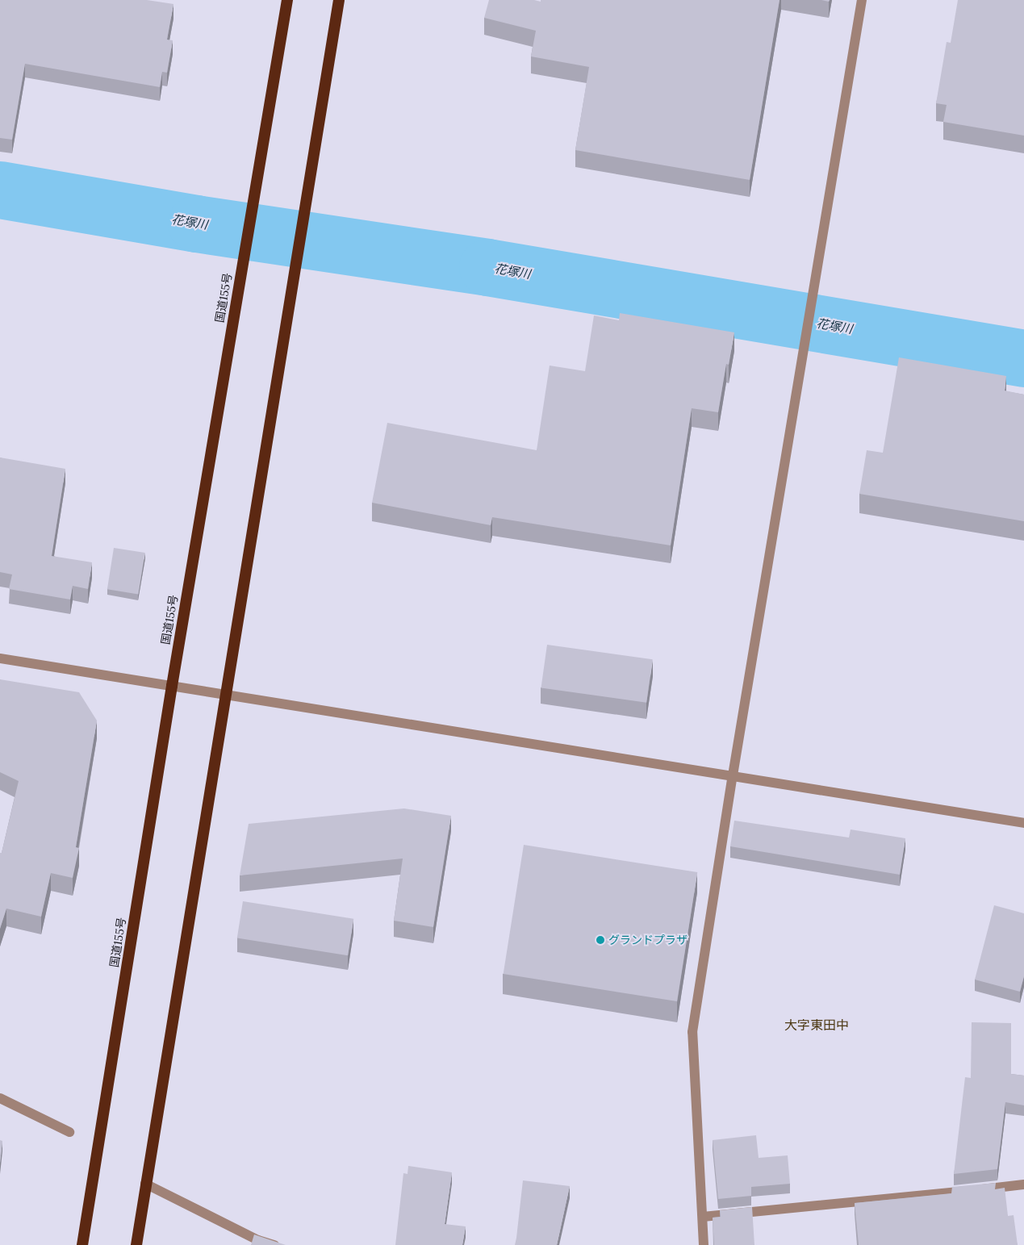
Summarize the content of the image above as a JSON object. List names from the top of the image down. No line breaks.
{"streets":{"highway":["国道155号"]},"districts":["大字東田中"],"water":["花塚川"],"places":["グランドプラザ"]}
